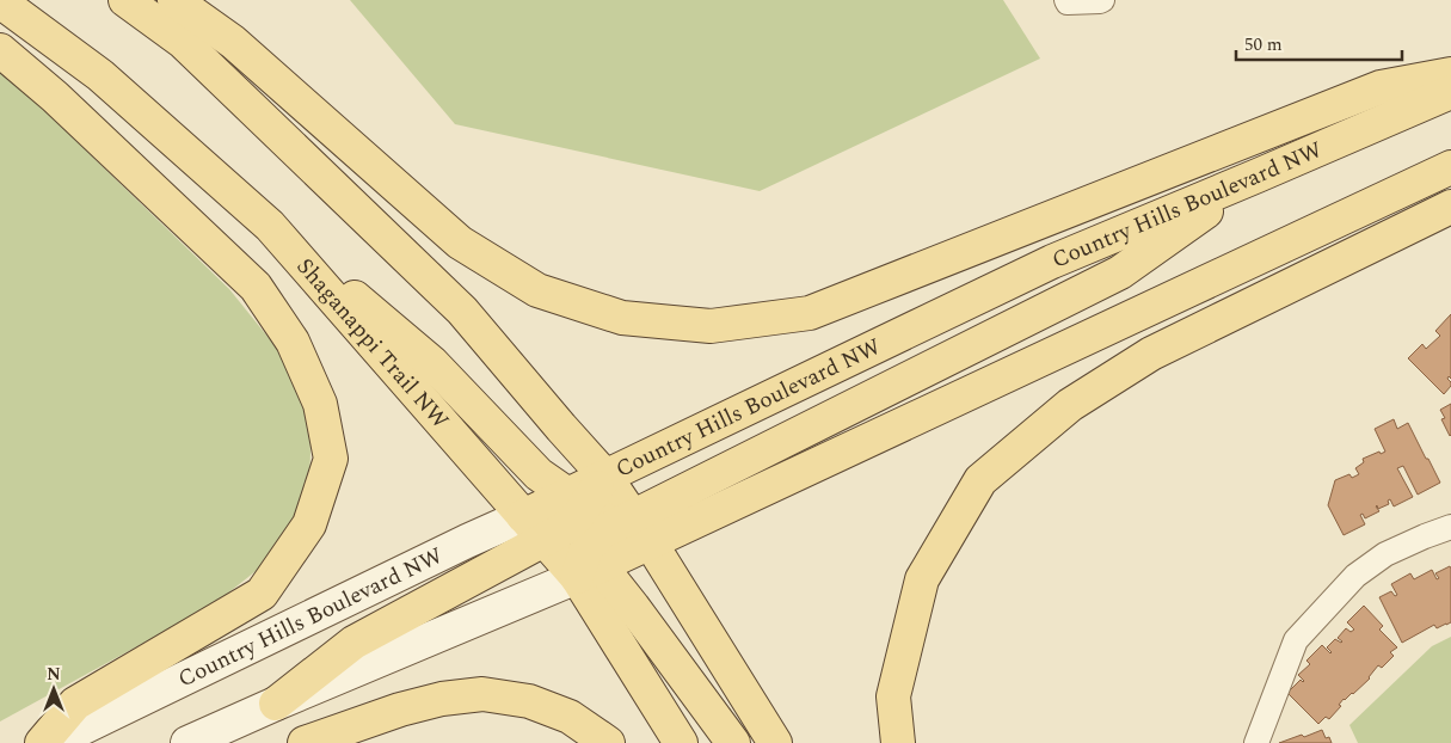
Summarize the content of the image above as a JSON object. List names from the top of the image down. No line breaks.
{"streets":{"main road":["Country Hills Boulevard NW","Shaganappi Trail NW"]},"crossings":[["Country Hills Boulevard NW","Shaganappi Trail NW"]],"scale_bar":"50 m","north":"top"}
